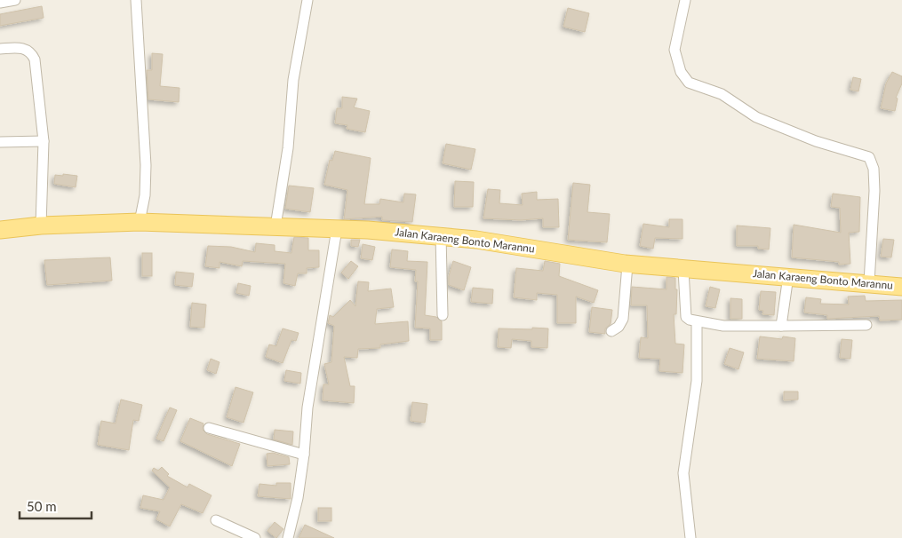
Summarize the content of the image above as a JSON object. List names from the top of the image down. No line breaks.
{"streets":{"main road":["Jalan Karaeng Bonto Marannu"]},"scale_bar":"50 m"}
